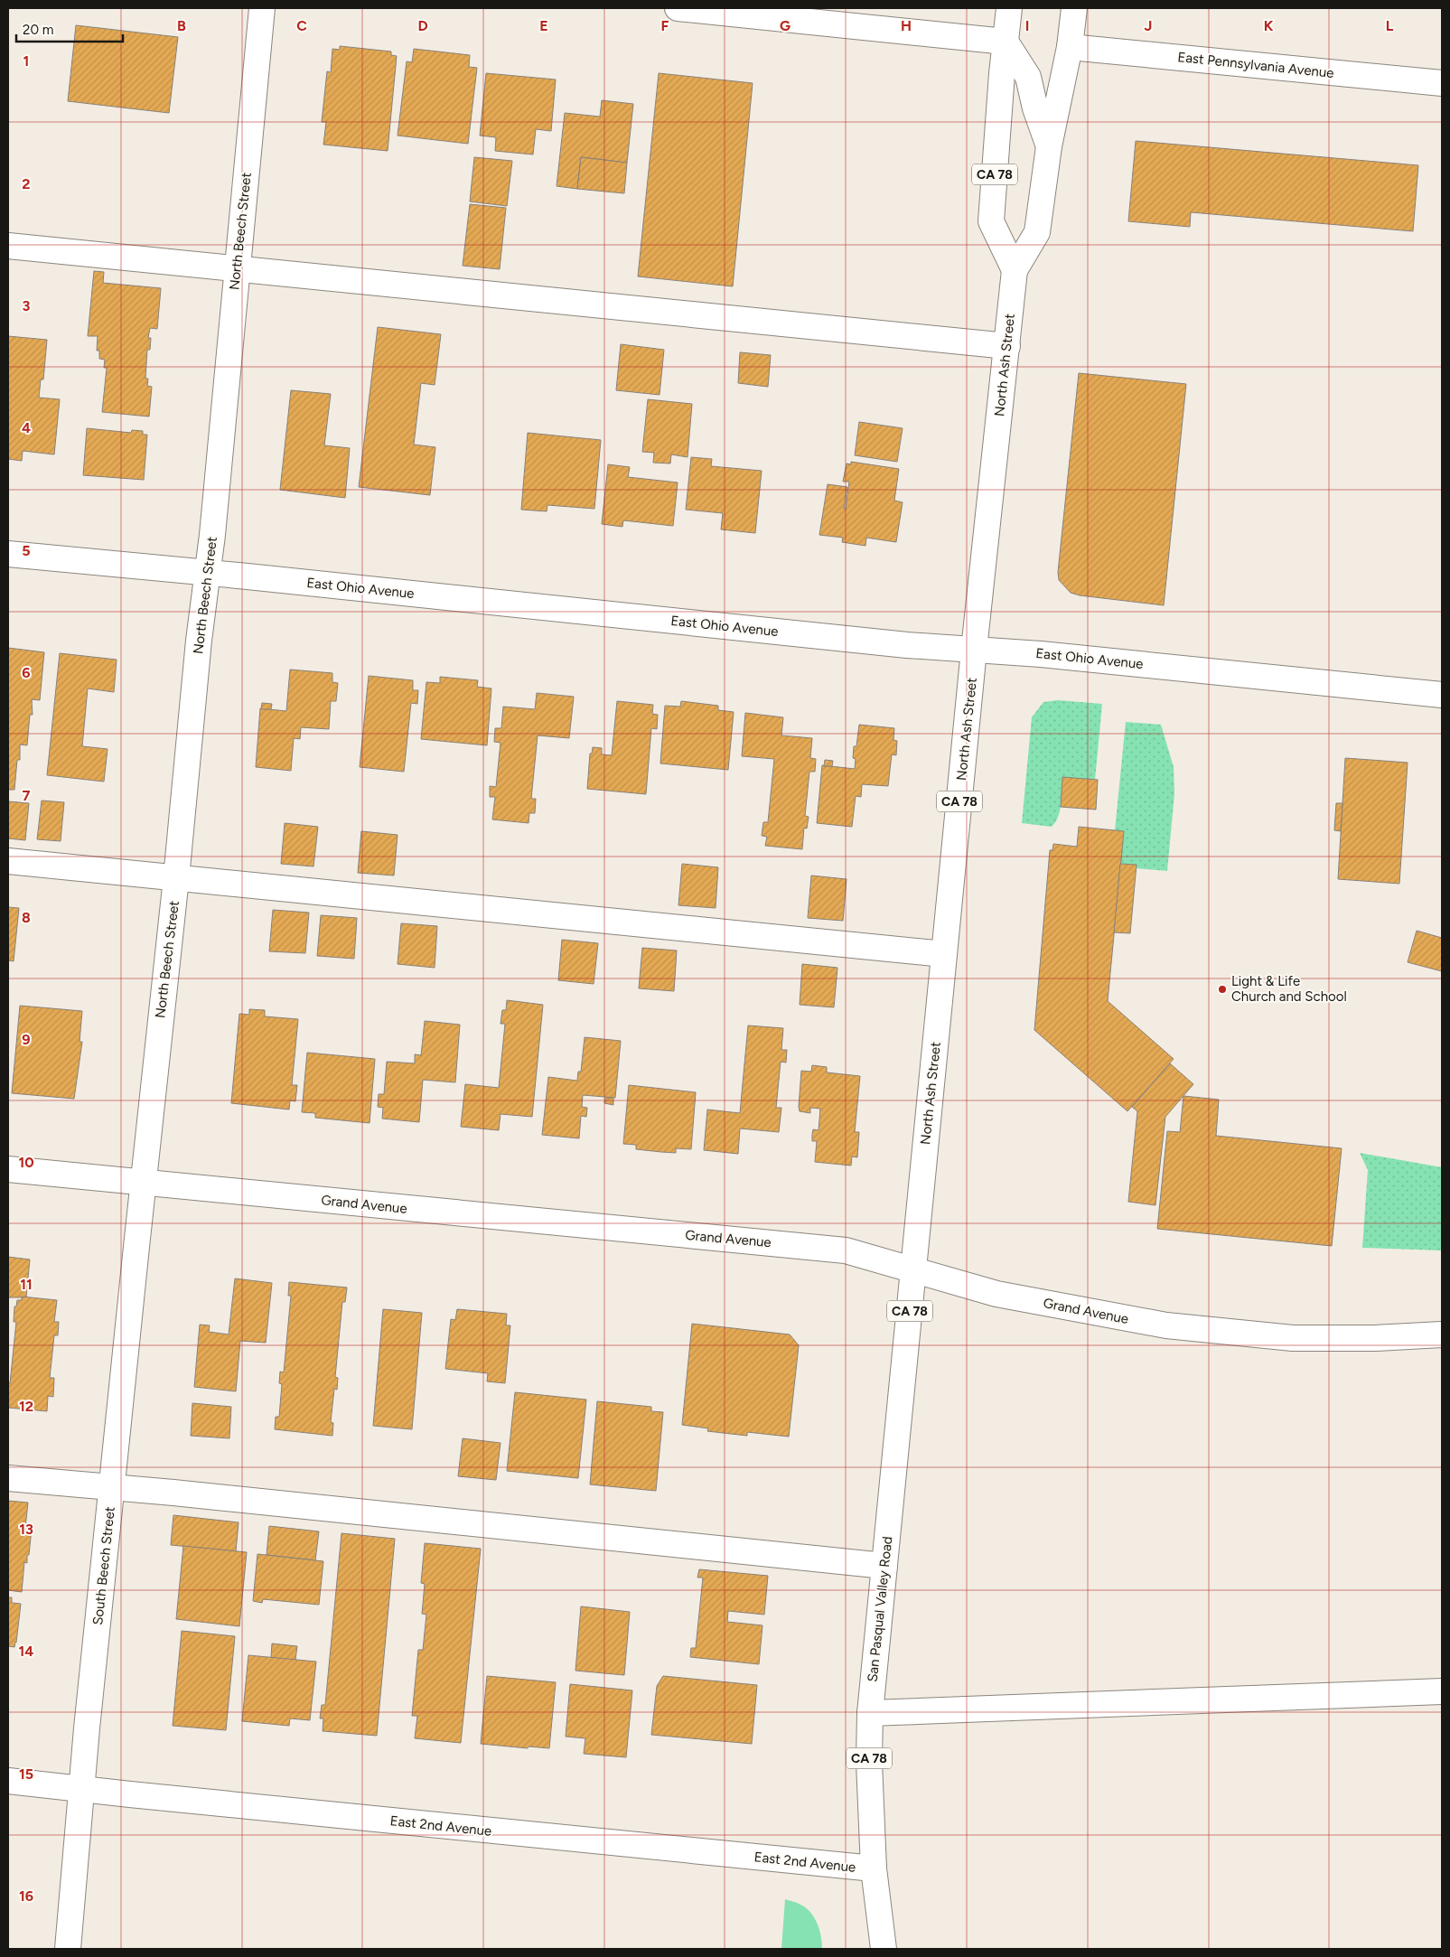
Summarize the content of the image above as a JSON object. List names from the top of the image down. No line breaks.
{"streets":{"street":["East Pennsylvania Avenue","CA 78","North Beech Street","North Ash Street","East Ohio Avenue","Grand Avenue","South Beech Street","San Pasqual Valley Road","East 2nd Avenue"]},"crossings":[["East Pennsylvania Avenue","North Ash Street"],["CA 78","North Ash Street"],["North Beech Street","East Ohio Avenue"],["North Beech Street","Grand Avenue"],["North Beech Street","South Beech Street"],["North Ash Street","East Ohio Avenue"],["North Ash Street","Grand Avenue"],["North Ash Street","San Pasqual Valley Road"],["Grand Avenue","South Beech Street"],["Grand Avenue","San Pasqual Valley Road"],["South Beech Street","East 2nd Avenue"],["San Pasqual Valley Road","East 2nd Avenue"]],"places":["Light & Life Church and School"],"scale_bar":"20 m","grid":{"columns":["B","C","D","E","F","G","H","I","J","K","L"],"rows":["1","2","3","4","5","6","7","8","9","10","11","12","13","14","15","16"]}}
